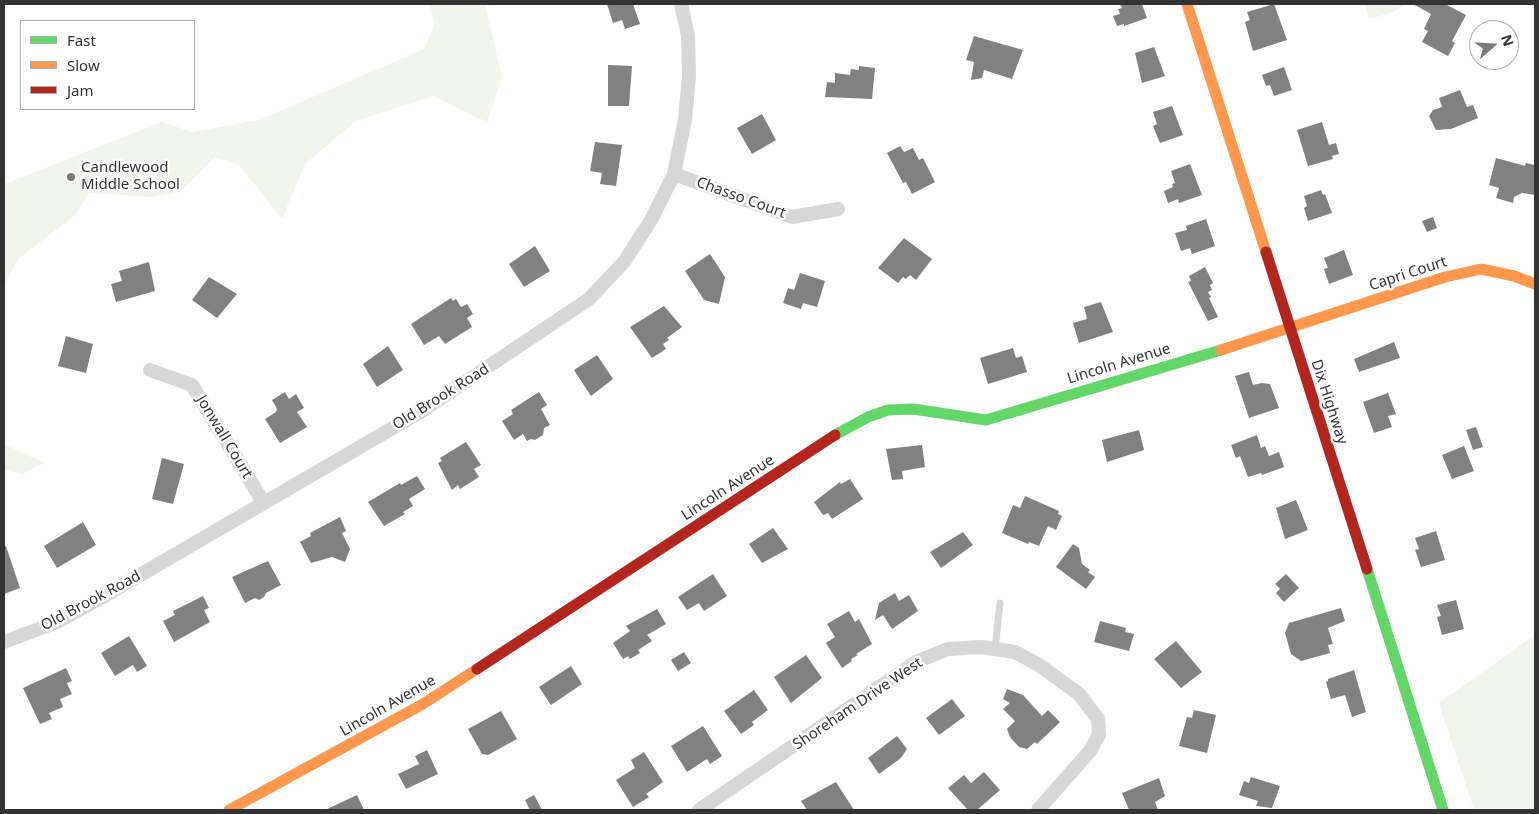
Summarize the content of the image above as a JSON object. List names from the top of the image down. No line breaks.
{"streets":{"street":["Chasso Court","Capri Court","Lincoln Avenue","Old Brook Road","Dix Highway","Jonwall Court","Shoreham Drive West"]},"crossings":[["Chasso Court","Old Brook Road"],["Capri Court","Lincoln Avenue"],["Capri Court","Dix Highway"],["Lincoln Avenue","Dix Highway"],["Old Brook Road","Jonwall Court"]],"places":["Candlewood Middle School"],"legend":["Fast","Slow","Jam"],"north":"right"}
